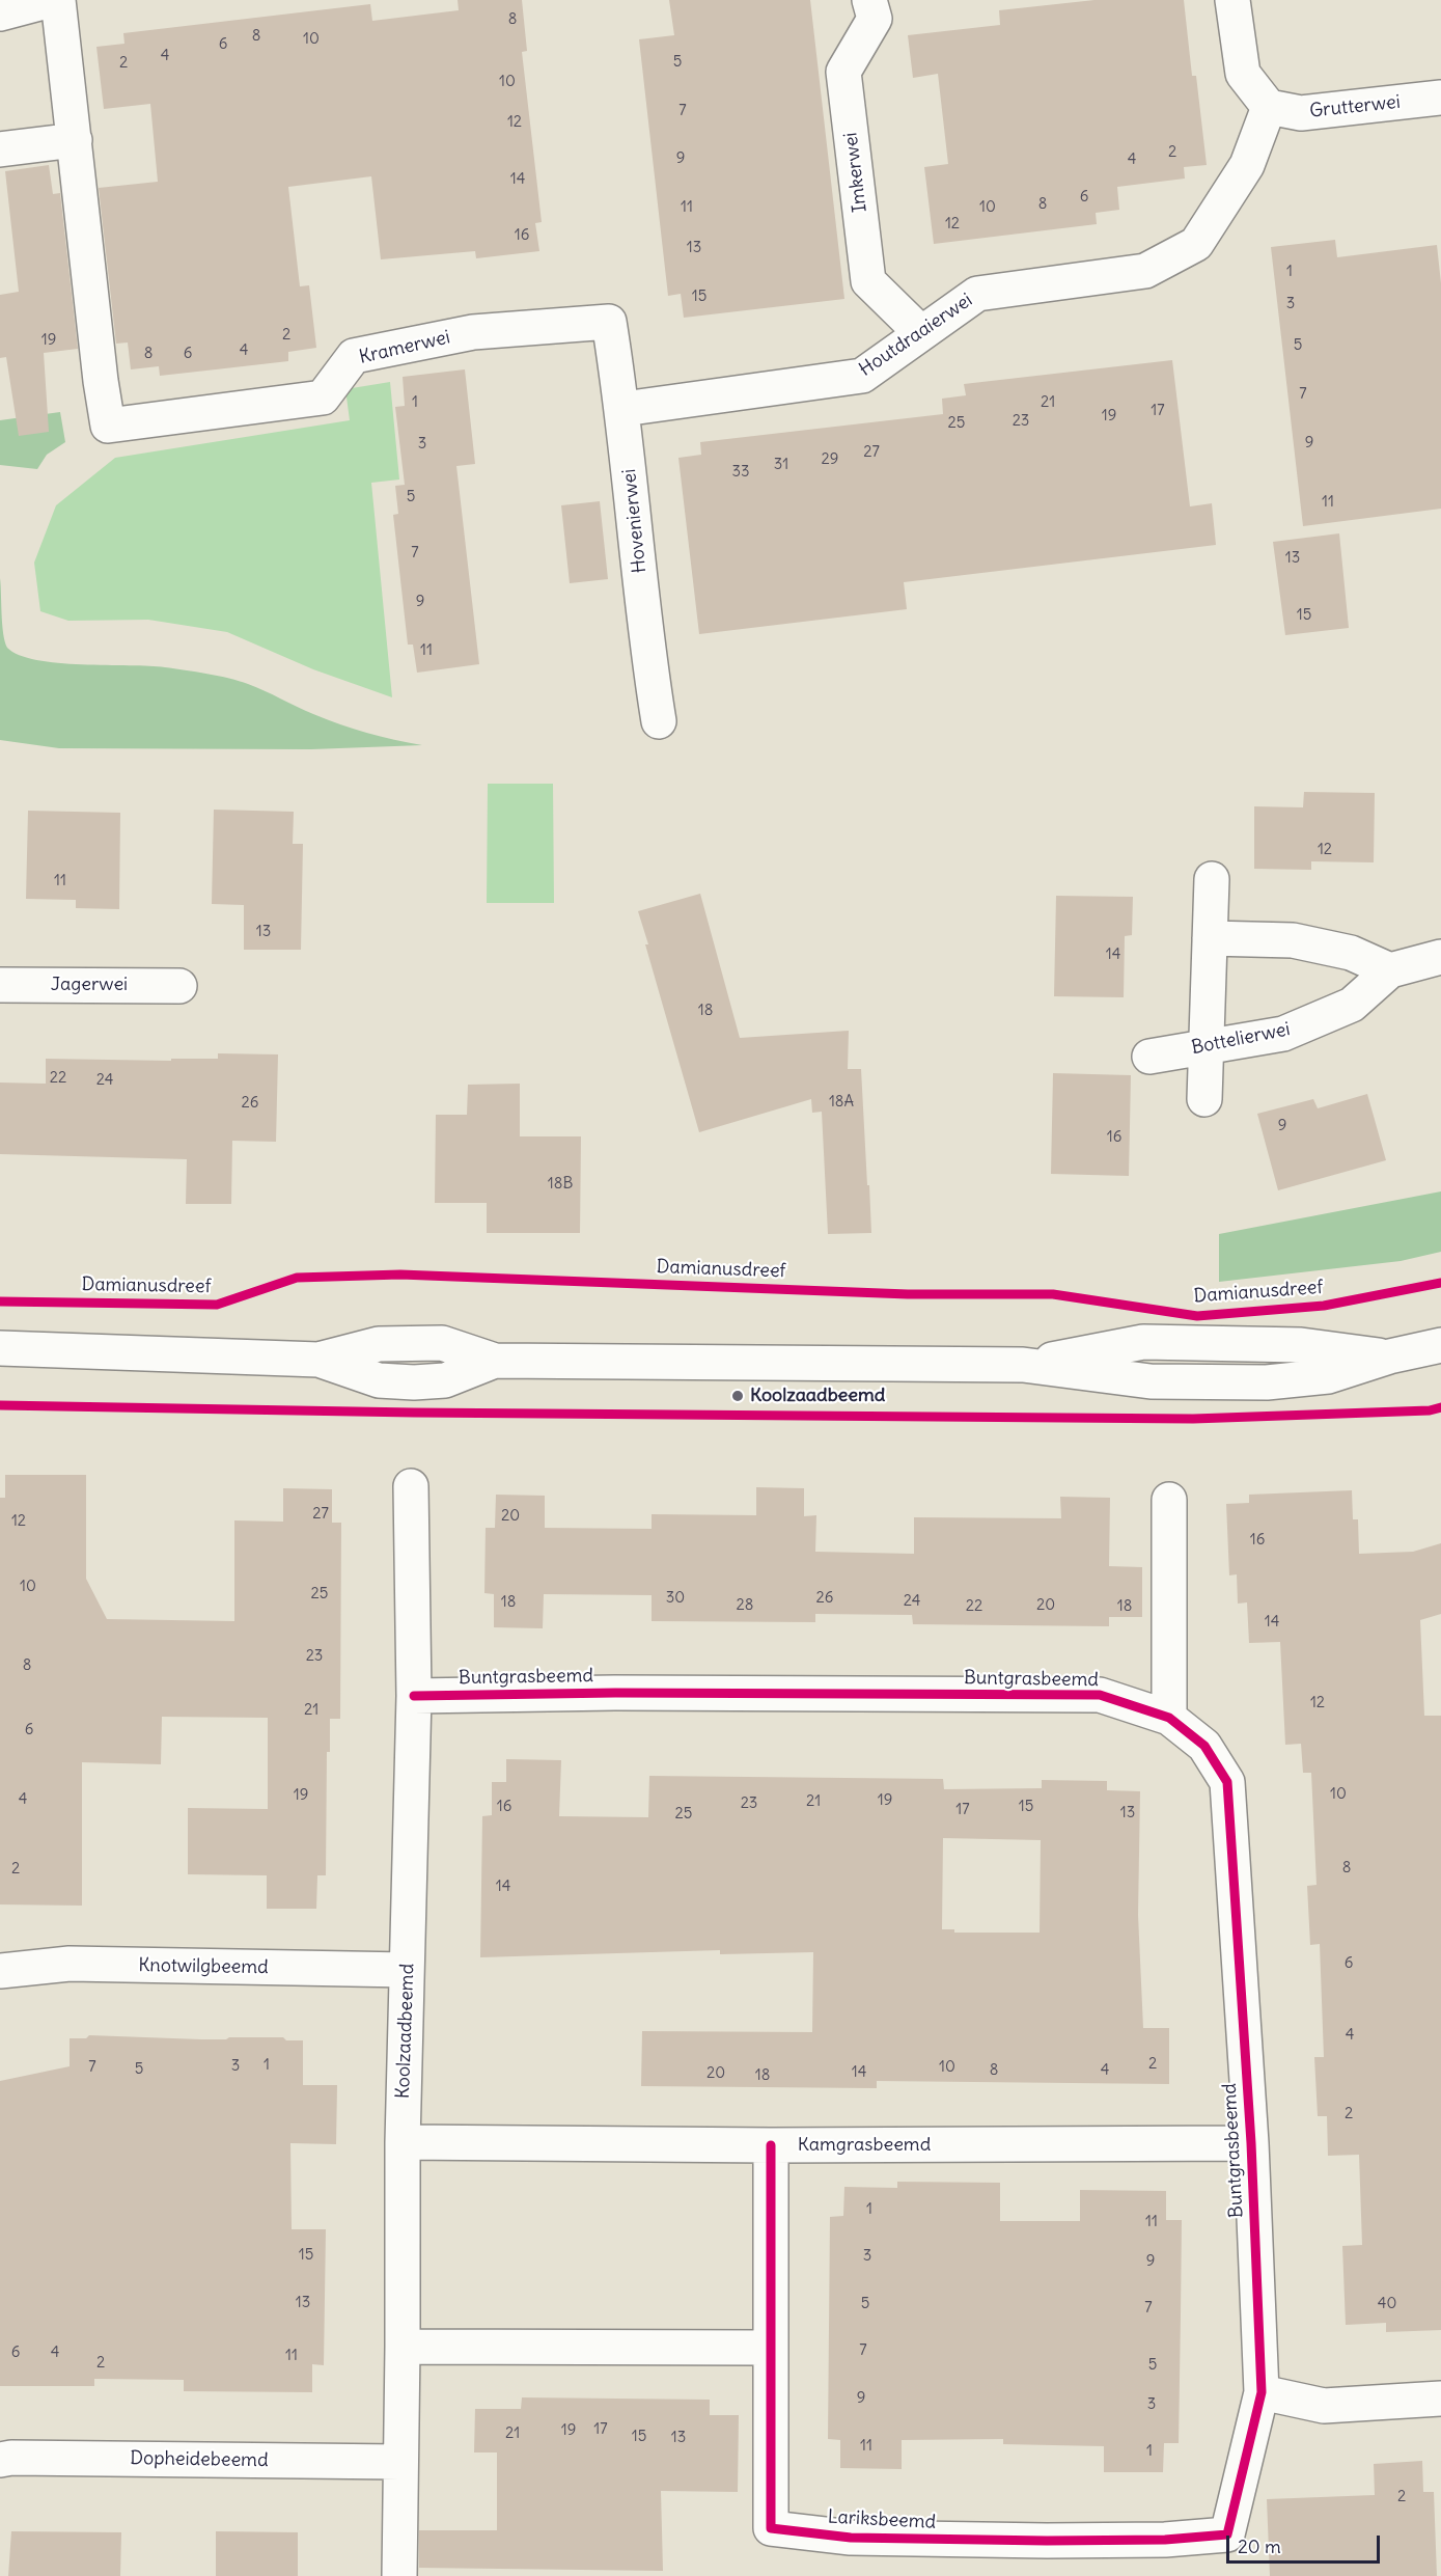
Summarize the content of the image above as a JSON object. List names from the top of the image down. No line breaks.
{"streets":{"street":["Grutterwei","Imkerwei","Houtdraaierwei","Kramerwei","Hovenierwei","Jagerwei","Bottelierwei","Buntgrasbeemd","Knotwilgbeemd","Koolzaadbeemd","Kamgrasbeemd","Dopheidebeemd","Lariksbeemd"],"cycle path":["Damianusdreef"]},"crossings":[["Grutterwei","Houtdraaierwei"],["Imkerwei","Houtdraaierwei"],["Houtdraaierwei","Hovenierwei"],["Kramerwei","Hovenierwei"],["Buntgrasbeemd","Koolzaadbeemd"],["Buntgrasbeemd","Kamgrasbeemd"],["Buntgrasbeemd","Lariksbeemd"],["Knotwilgbeemd","Koolzaadbeemd"],["Koolzaadbeemd","Kamgrasbeemd"],["Koolzaadbeemd","Dopheidebeemd"],["Kamgrasbeemd","Lariksbeemd"]],"places":["Koolzaadbeemd"],"house_numbers":["8","8","10","6","4","5","2","10","7","12","2","9","4","14","6","8","11","10","12","16","13","1","15","3","2","19","5","4","8","6","7","1","21","17","19","23","25","9","3","27","29","31","33","5","11","7","13","9","15","11","12","11","13","14","18","22","24","18A","26","9","16","18B","27","20","12","16","10","25","30","26","24","18","28","20","22","18","14","23","8","12","21","6","10","19","4","19","21","23","16","15","17","13","25","8","2","14","6","4","2","1","3","7","10","5","8","4","14","20","18","2","1","11","15","3","9","13","5","40","7","7","6","4","11","2","5","9","3","17","19","21","15","13","11","1","2"],"scale_bar":"20 m"}
